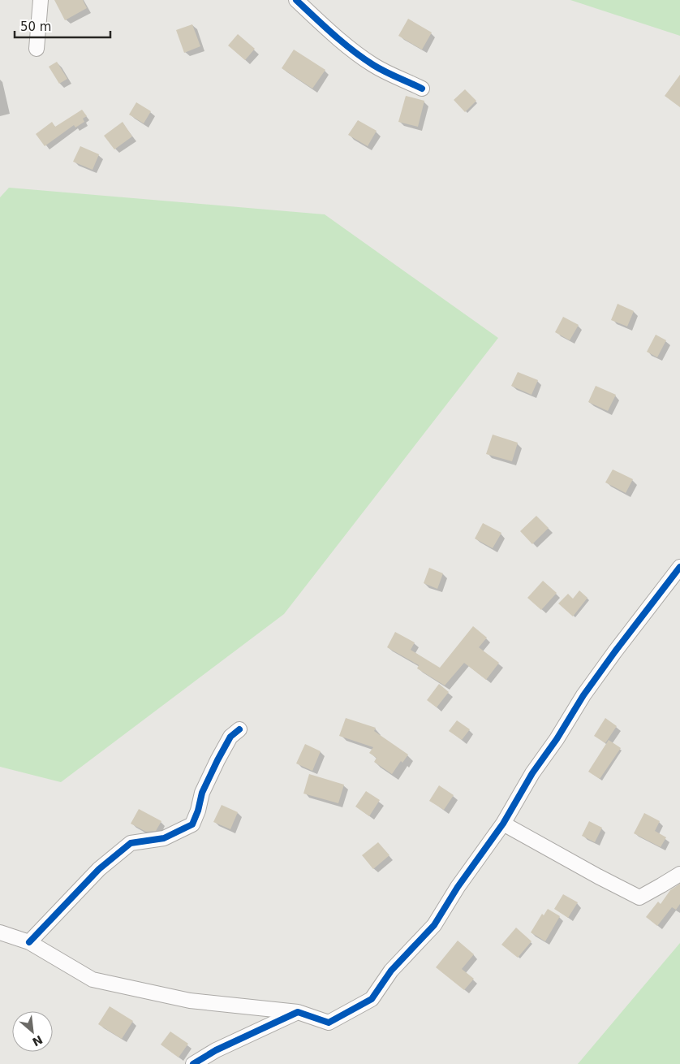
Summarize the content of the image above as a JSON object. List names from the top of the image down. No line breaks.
{"scale_bar":"50 m","north":"bottom right"}
